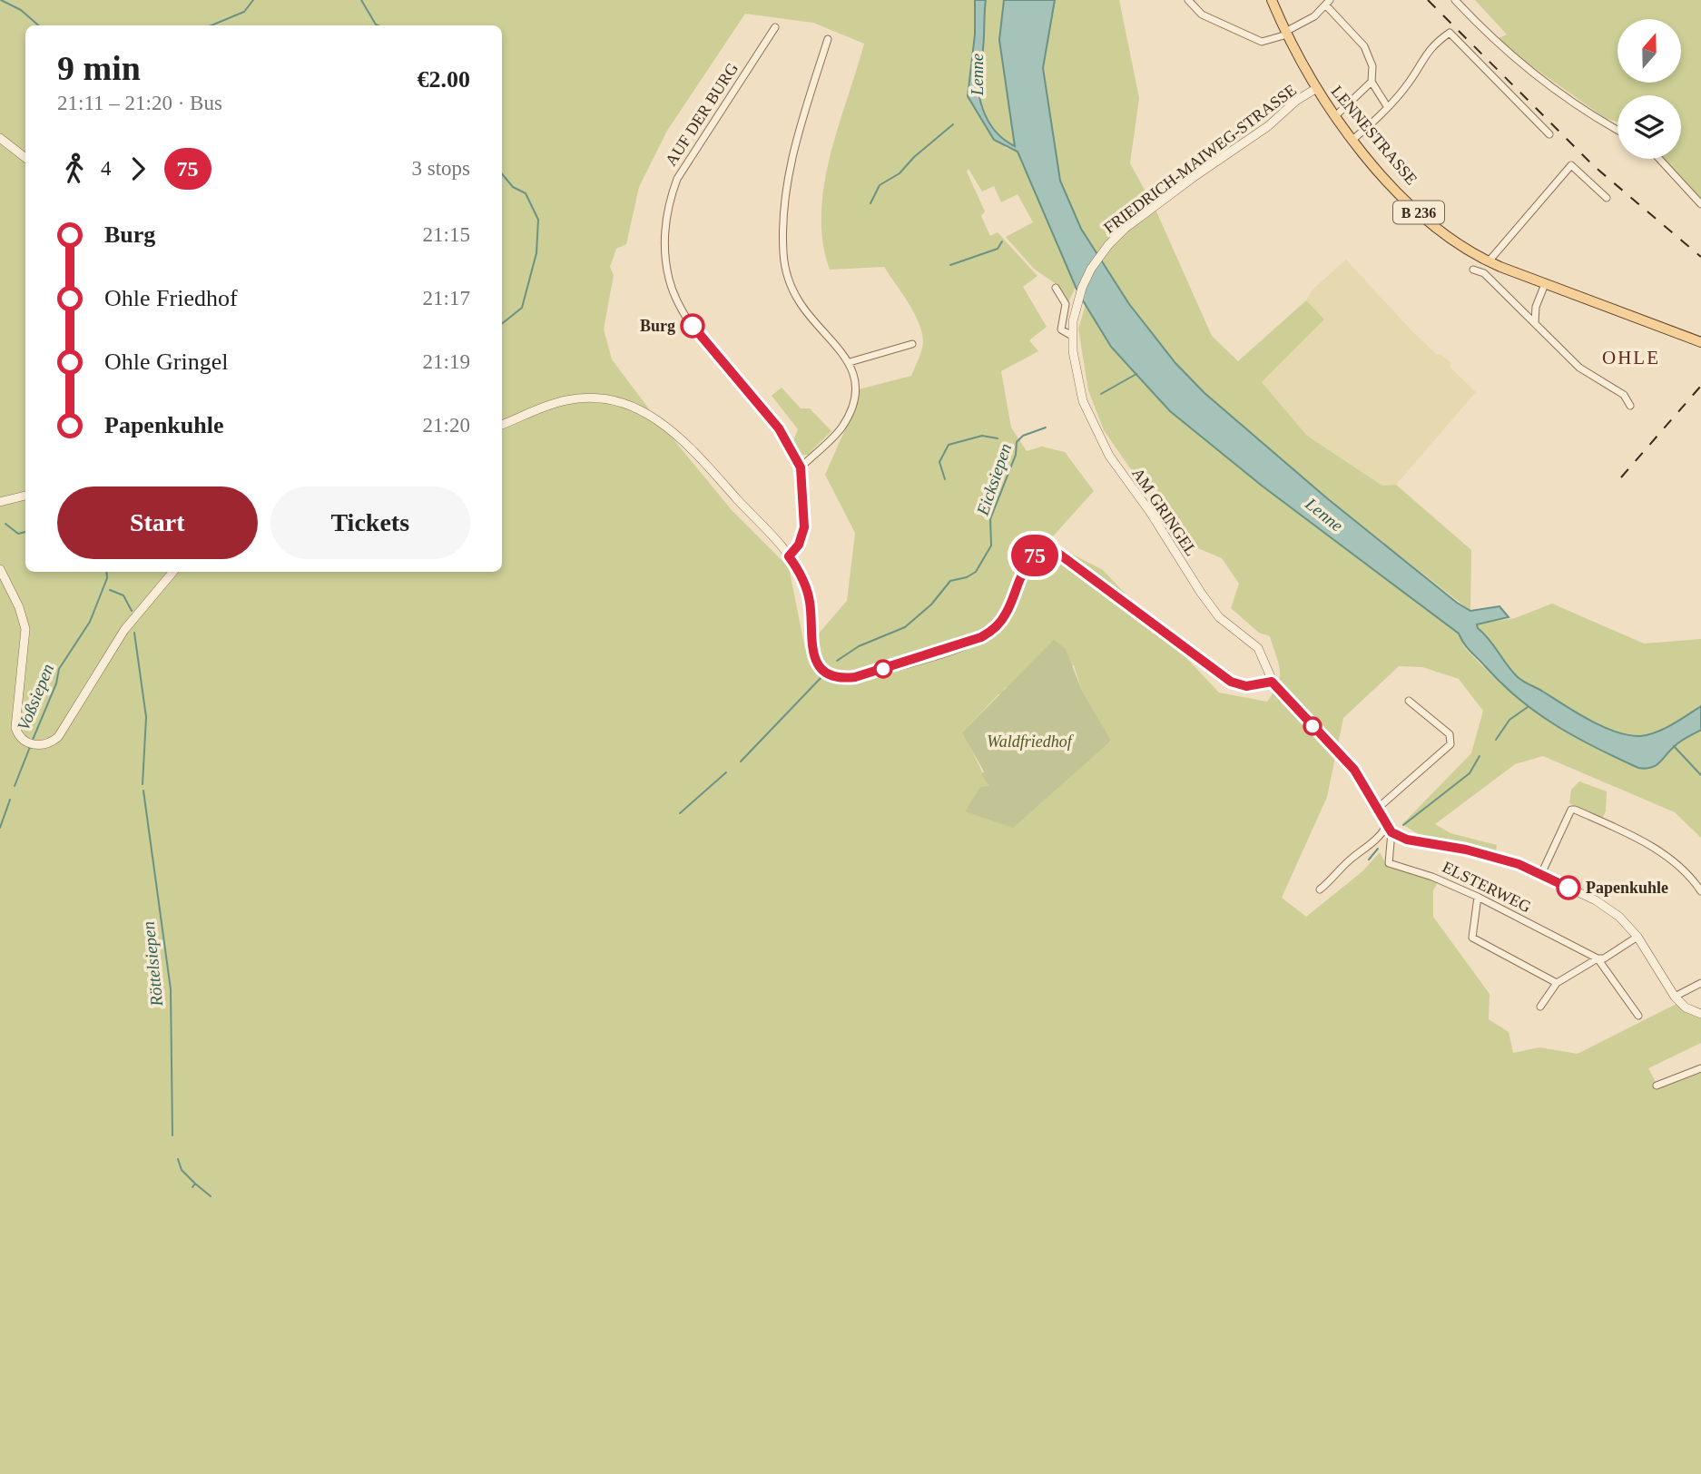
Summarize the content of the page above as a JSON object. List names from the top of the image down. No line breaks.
{"streets":{"main road":["LENNESTRASSE","B 236"],"street":["AUF DER BURG","FRIEDRICH-MAIWEG-STRASSE","AM GRINGEL","ELSTERWEG"]},"crossings":[["LENNESTRASSE","FRIEDRICH-MAIWEG-STRASSE"],["FRIEDRICH-MAIWEG-STRASSE","AM GRINGEL"]],"districts":["OHLE"],"water":["Lenne","Eicksiepen","Voßsiepen","Röttelsiepen"],"parks":["Waldfriedhof"],"places":["Burg","Papenkuhle"],"lines":["bus line 75"],"north":"top","page":{"on_map":"75","heading":["9 min","21:11 – 21:20 · Bus","€2.00"],"legs":["4","75","3 stops"],"list":[{"name":"Burg","value":"21:15"},{"name":"Ohle Friedhof","value":"21:17"},{"name":"Ohle Gringel","value":"21:19"},{"name":"Papenkuhle","value":"21:20"}],"buttons":["Start","Tickets"]}}
